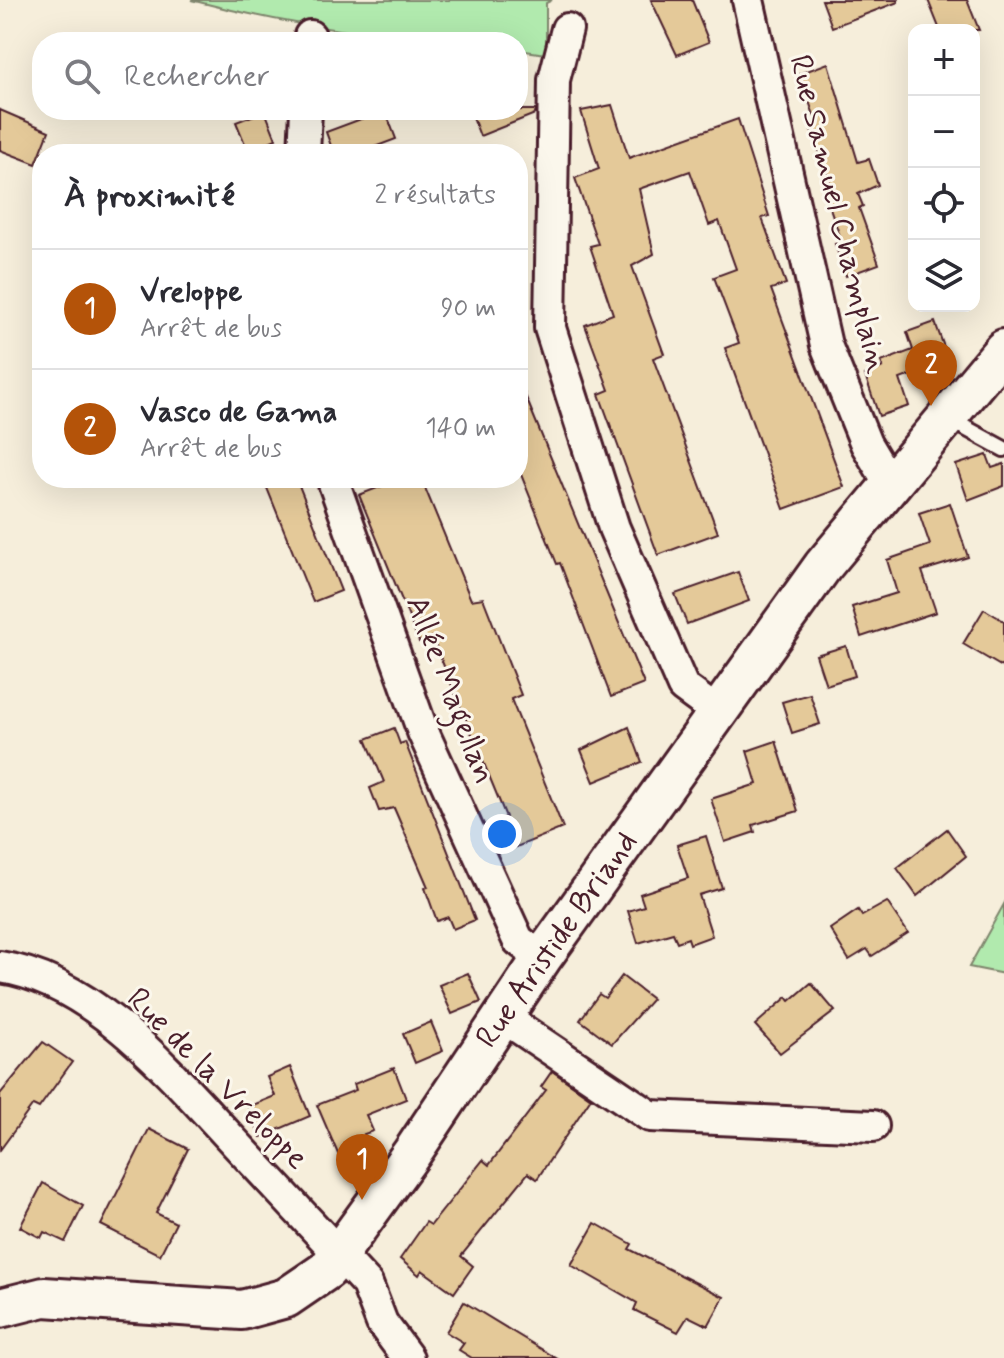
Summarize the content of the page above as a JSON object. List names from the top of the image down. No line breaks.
{"streets":{"street":["Rue Samuel Champlain","Allée Magellan","Rue Aristide Briand","Rue de la Vreloppe"]},"crossings":[["Rue Samuel Champlain","Rue Aristide Briand"],["Allée Magellan","Rue Aristide Briand"],["Rue Aristide Briand","Rue de la Vreloppe"]],"page":{"map_buttons":["+","−"],"search":"Rechercher","heading":["À proximité","2 résultats"],"list":[{"mark":"1","name":"Vreloppe","note":"Arrêt de bus","value":"90 m"},{"mark":"2","name":"Vasco de Gama","note":"Arrêt de bus","value":"140 m"}],"pins":["2","1"]}}
